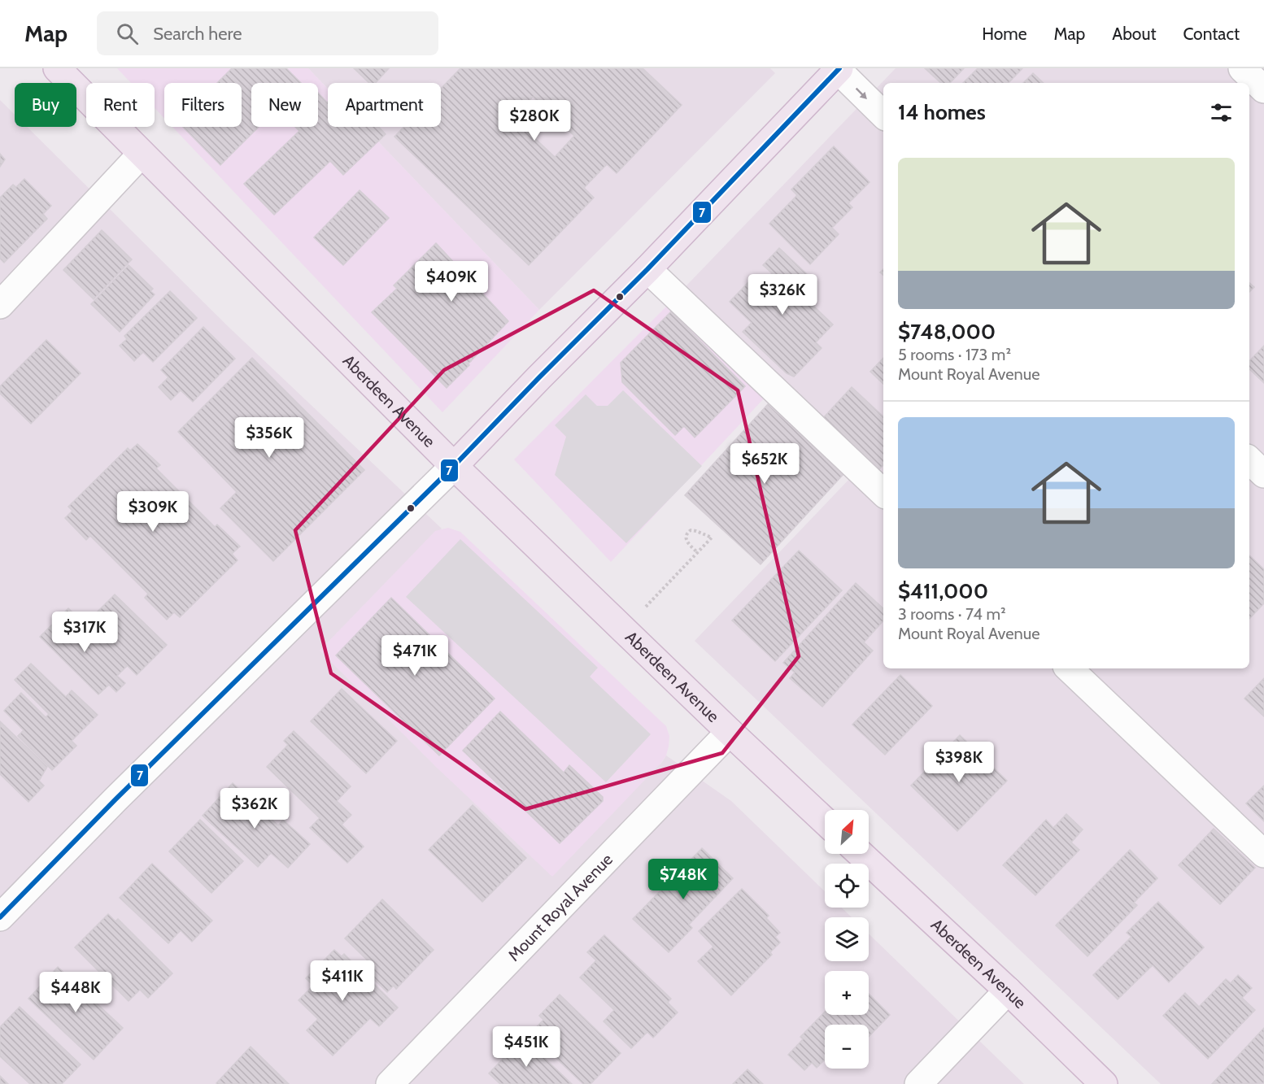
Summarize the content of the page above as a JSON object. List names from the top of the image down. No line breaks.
{"streets":{"main road":["Aberdeen Avenue"],"street":["Mount Royal Avenue"]},"crossings":[["Aberdeen Avenue","Mount Royal Avenue"]],"lines":["transit line 7"],"north":"top right","page":{"header":"Map","search":"Search here","nav":["Home","Map","About","Contact"],"chip":["Buy","Rent","Filters","New","Apartment"],"heading":"14 homes","price":["$280K","$409K","$326K","$356K","$652K","$309K","$317K","$471K","$398K","$362K","$748K","$411K","$448K","$451K"],"list":[{"name":"$748,000","note":"5 rooms · 173 m² · Mount Royal Avenue"},{"name":"$411,000","note":"3 rooms · 74 m² · Mount Royal Avenue"}],"map_buttons":["+","−"]}}
